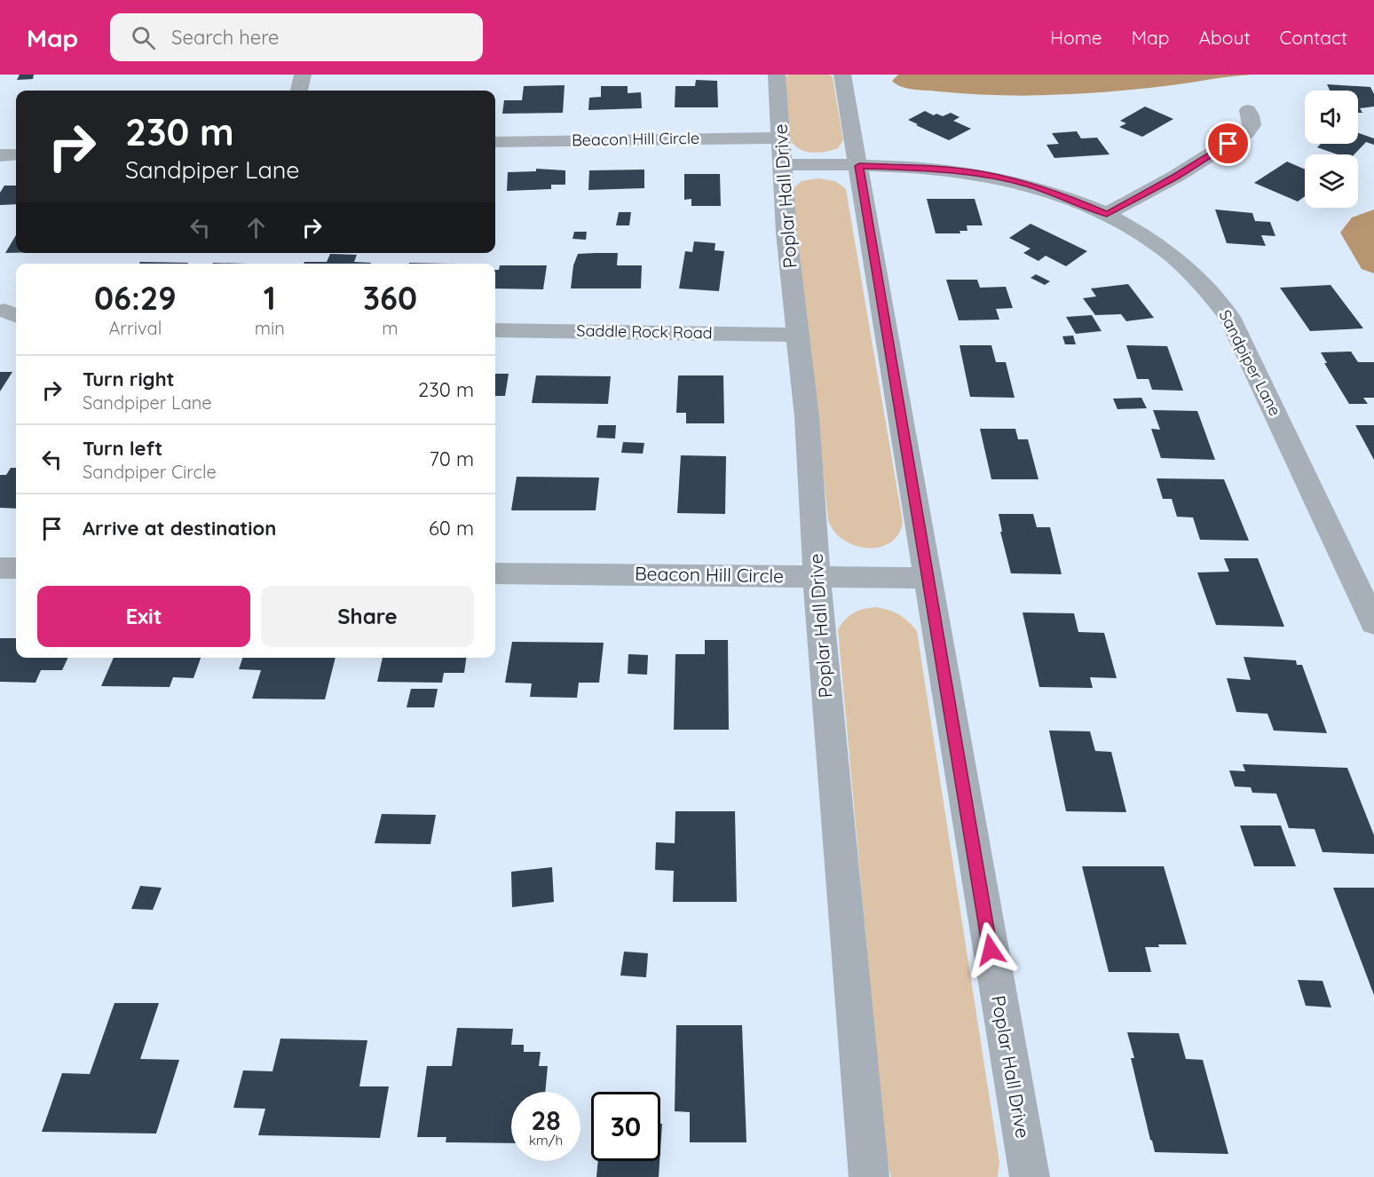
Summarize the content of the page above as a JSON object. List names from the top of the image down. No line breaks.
{"streets":{"street":["Beacon Hill Circle","Poplar Hall Drive","Saddle Rock Road","Sandpiper Lane"]},"crossings":[["Beacon Hill Circle","Poplar Hall Drive"],["Beacon Hill Circle","Sandpiper Lane"],["Poplar Hall Drive","Saddle Rock Road"],["Poplar Hall Drive","Sandpiper Lane"]],"page":{"header":"Map","search":"Search here","nav":["Home","Map","About","Contact"],"turn":["230 m","Sandpiper Lane"],"eta":["06:29","Arrival","1","min","360","m"],"list":[{"name":"Turn right","note":"Sandpiper Lane","value":"230 m"},{"name":"Turn left","note":"Sandpiper Circle","value":"70 m"},{"name":"Arrive at destination","value":"60 m"}],"buttons":["Exit","Share"],"speed":"28 km/h","limit":"30"}}
